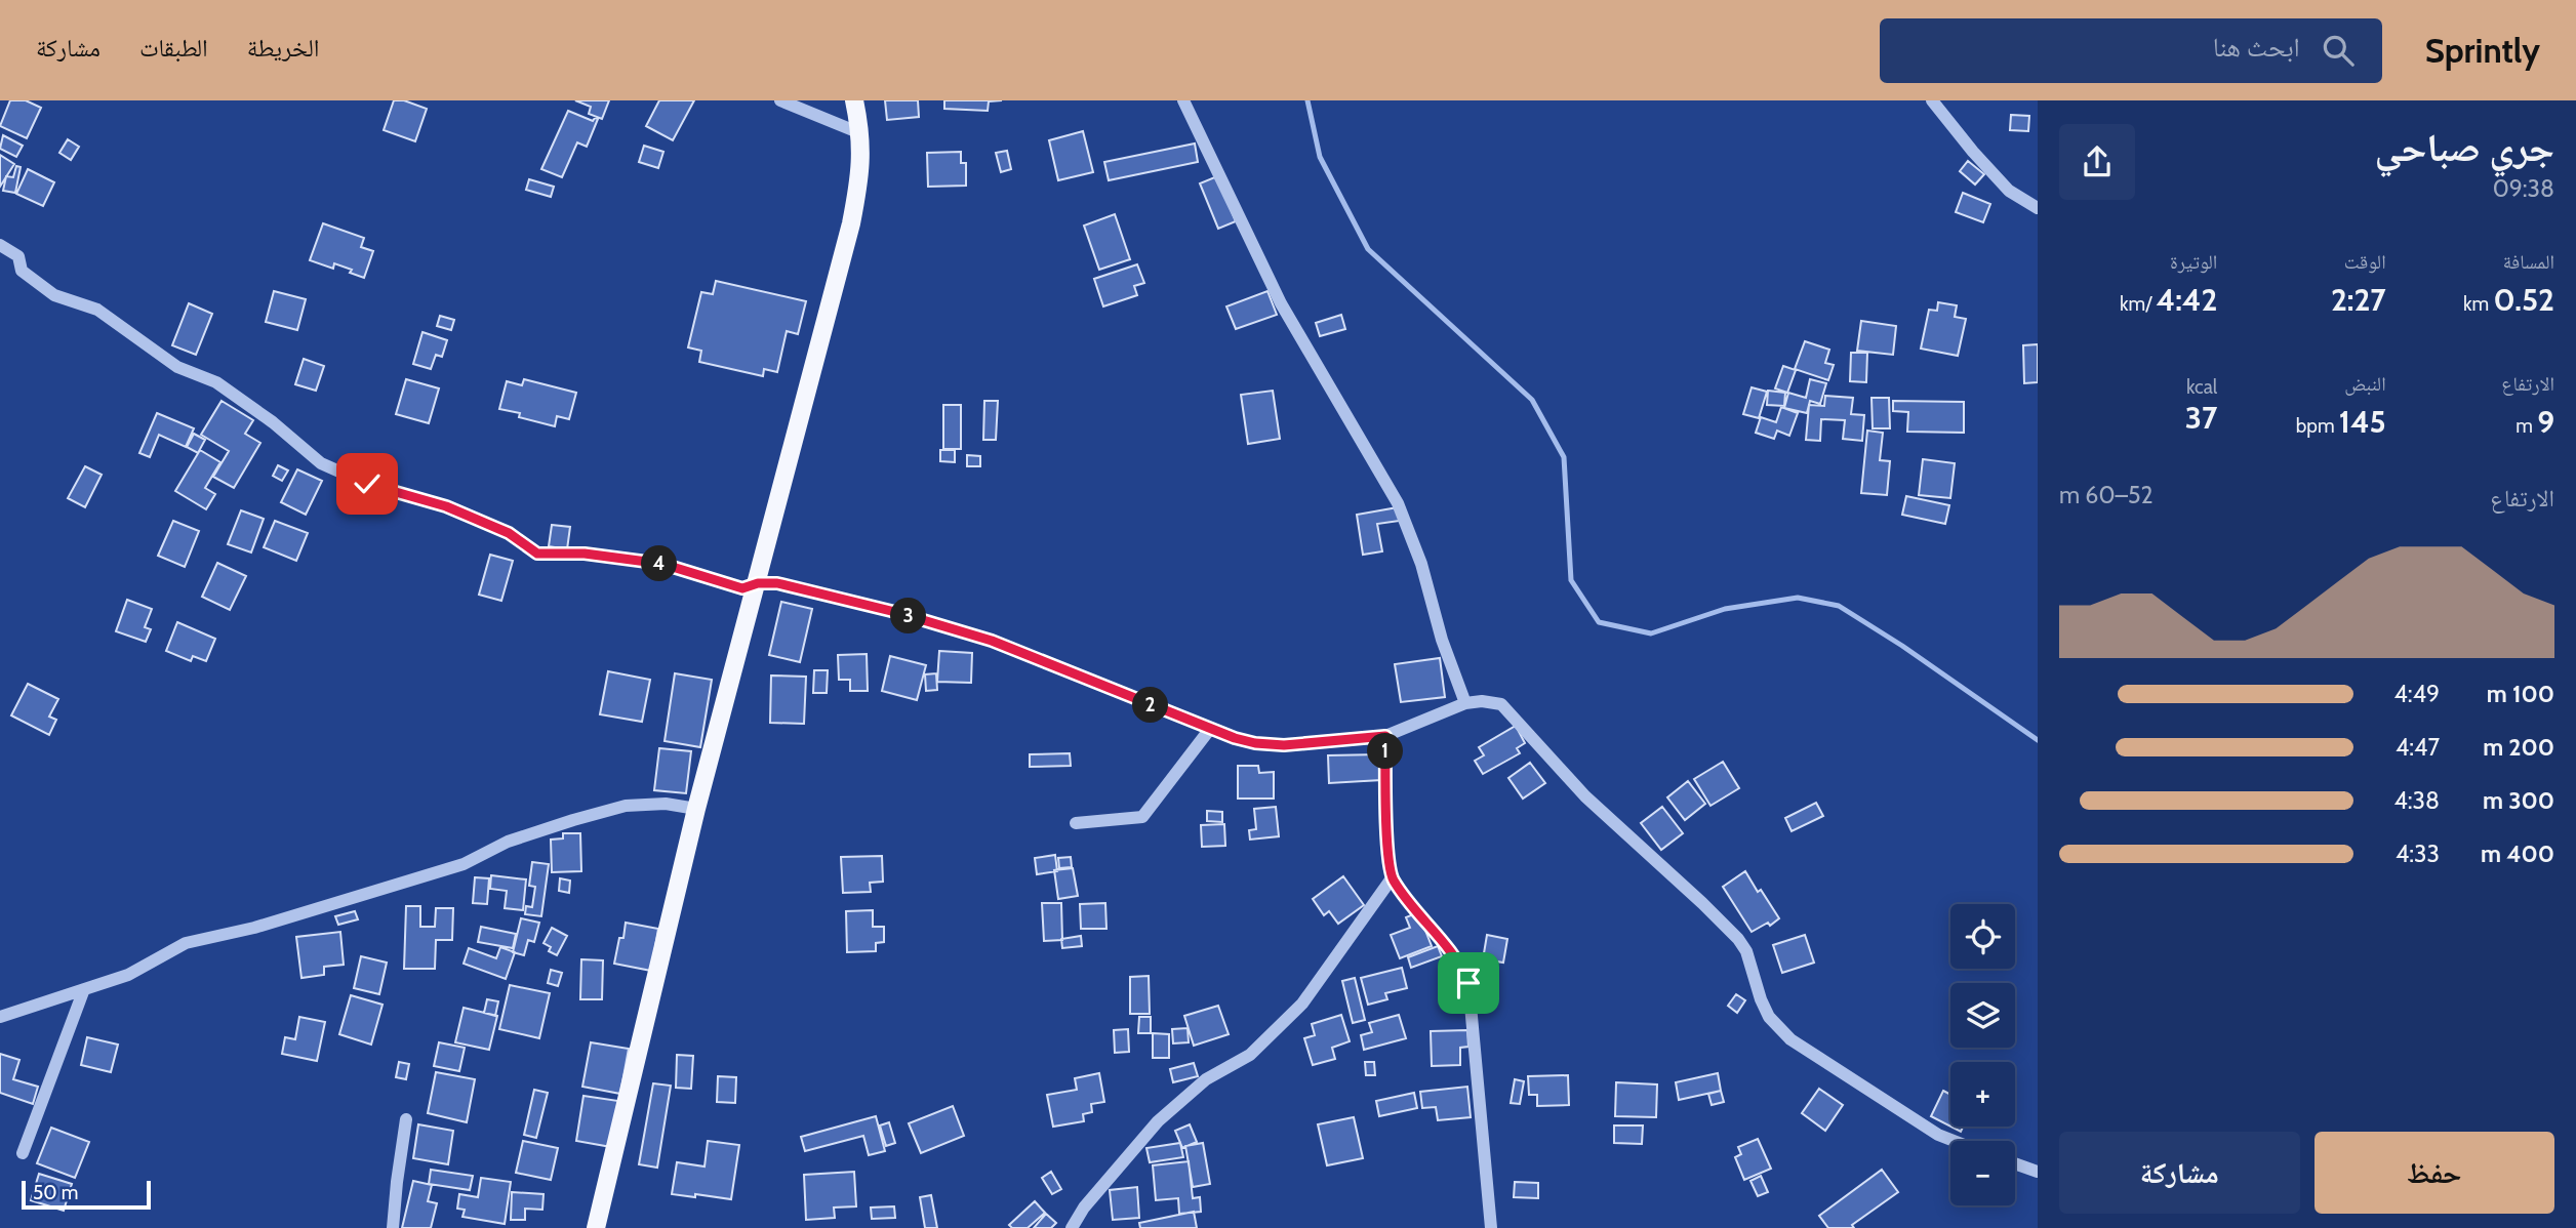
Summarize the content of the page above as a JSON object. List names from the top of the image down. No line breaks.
{"scale_bar":"50 m","page":{"header":"Sprintly","search":"ابحث هنا","nav":["الخريطة","الطبقات","مشاركة"],"heading":["جري صباحي","09:38"],"stats":[["المسافة","0.52 km"],["الوقت","2:27"],["الوتيرة","4:42 /km"],["الارتفاع","9 m"],["النبض","145 bpm"],["kcal","37"]],"chart":["الارتفاع","52–60 m"],"pins":["4","3","2","1"],"list":[{"name":"100 m","note":"4:49"},{"name":"200 m","note":"4:47"},{"name":"300 m","note":"4:38"},{"name":"400 m","note":"4:33"}],"map_buttons":["+","−"],"buttons":["حفظ","مشاركة"],"scale":"50 m"}}
